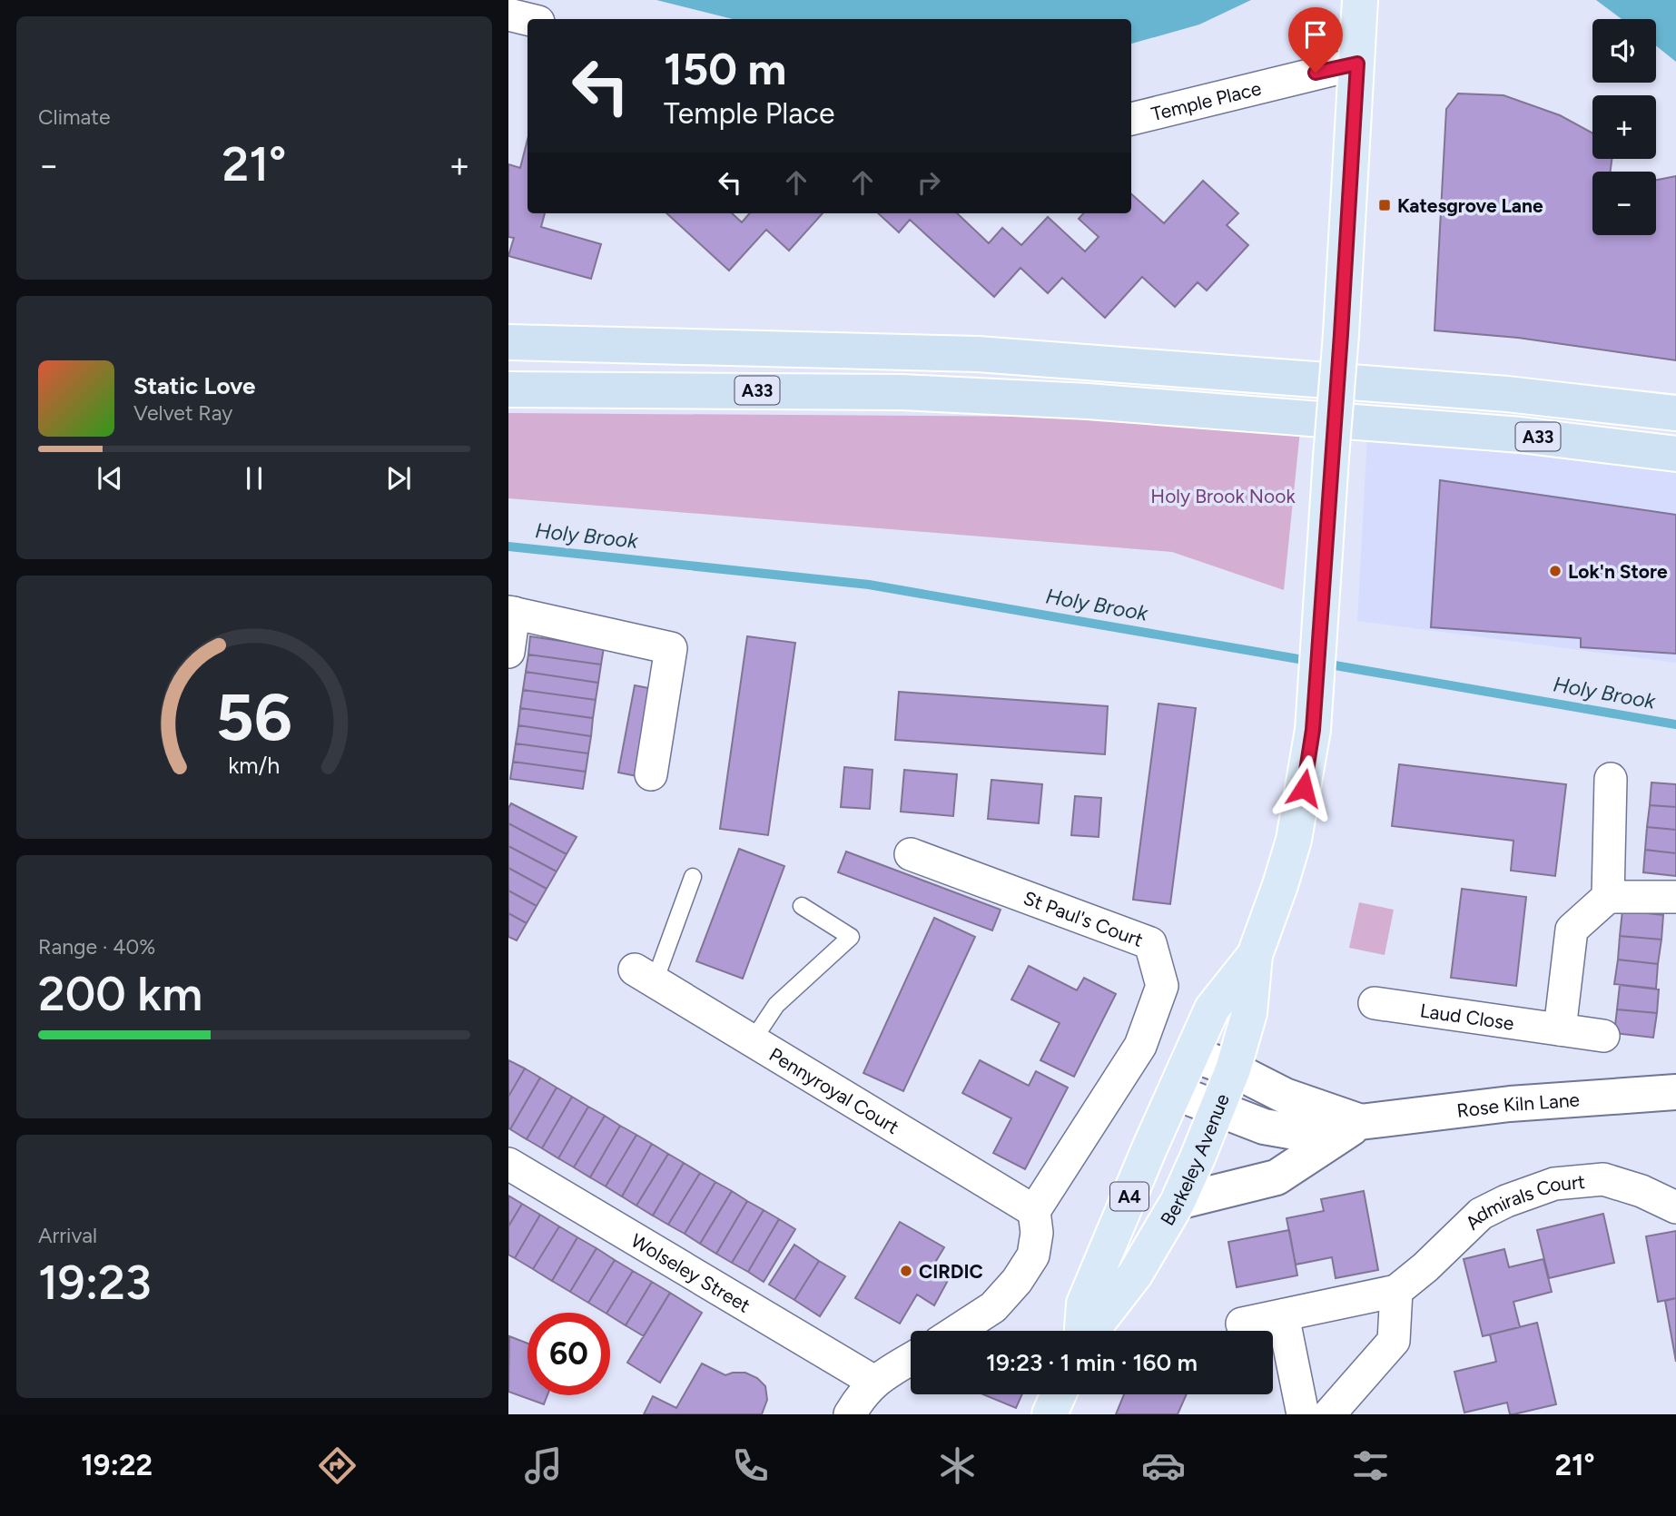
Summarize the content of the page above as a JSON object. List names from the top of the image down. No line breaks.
{"streets":{"highway":["A33"],"main road":["Berkeley Avenue","A4"],"street":["Temple Place","St Paul's Court","Laud Close","Pennyroyal Court","Rose Kiln Lane","Admirals Court","Wolseley Street"]},"crossings":[["Temple Place","Berkeley Avenue"],["St Paul's Court","Pennyroyal Court"],["Rose Kiln Lane","Berkeley Avenue"]],"water":["Holy Brook"],"parks":["Holy Brook Nook"],"places":{"transit":["Katesgrove Lane"],"other":["Lok'n Store","CIRDIC"]},"page":{"tile":["Climate",["Range · 40%","200 km"],["Arrival","19:23"]],"map_buttons":["+","−"],"turn":["150 m","Temple Place"],"heat":["−","21°","+"],"song":["Static Love","Velvet Ray"],"limit":"60","trip":"19:23 · 1 min · 160 m","tabs":["19:22","21°"],"gauge":["56","km/h"]}}
